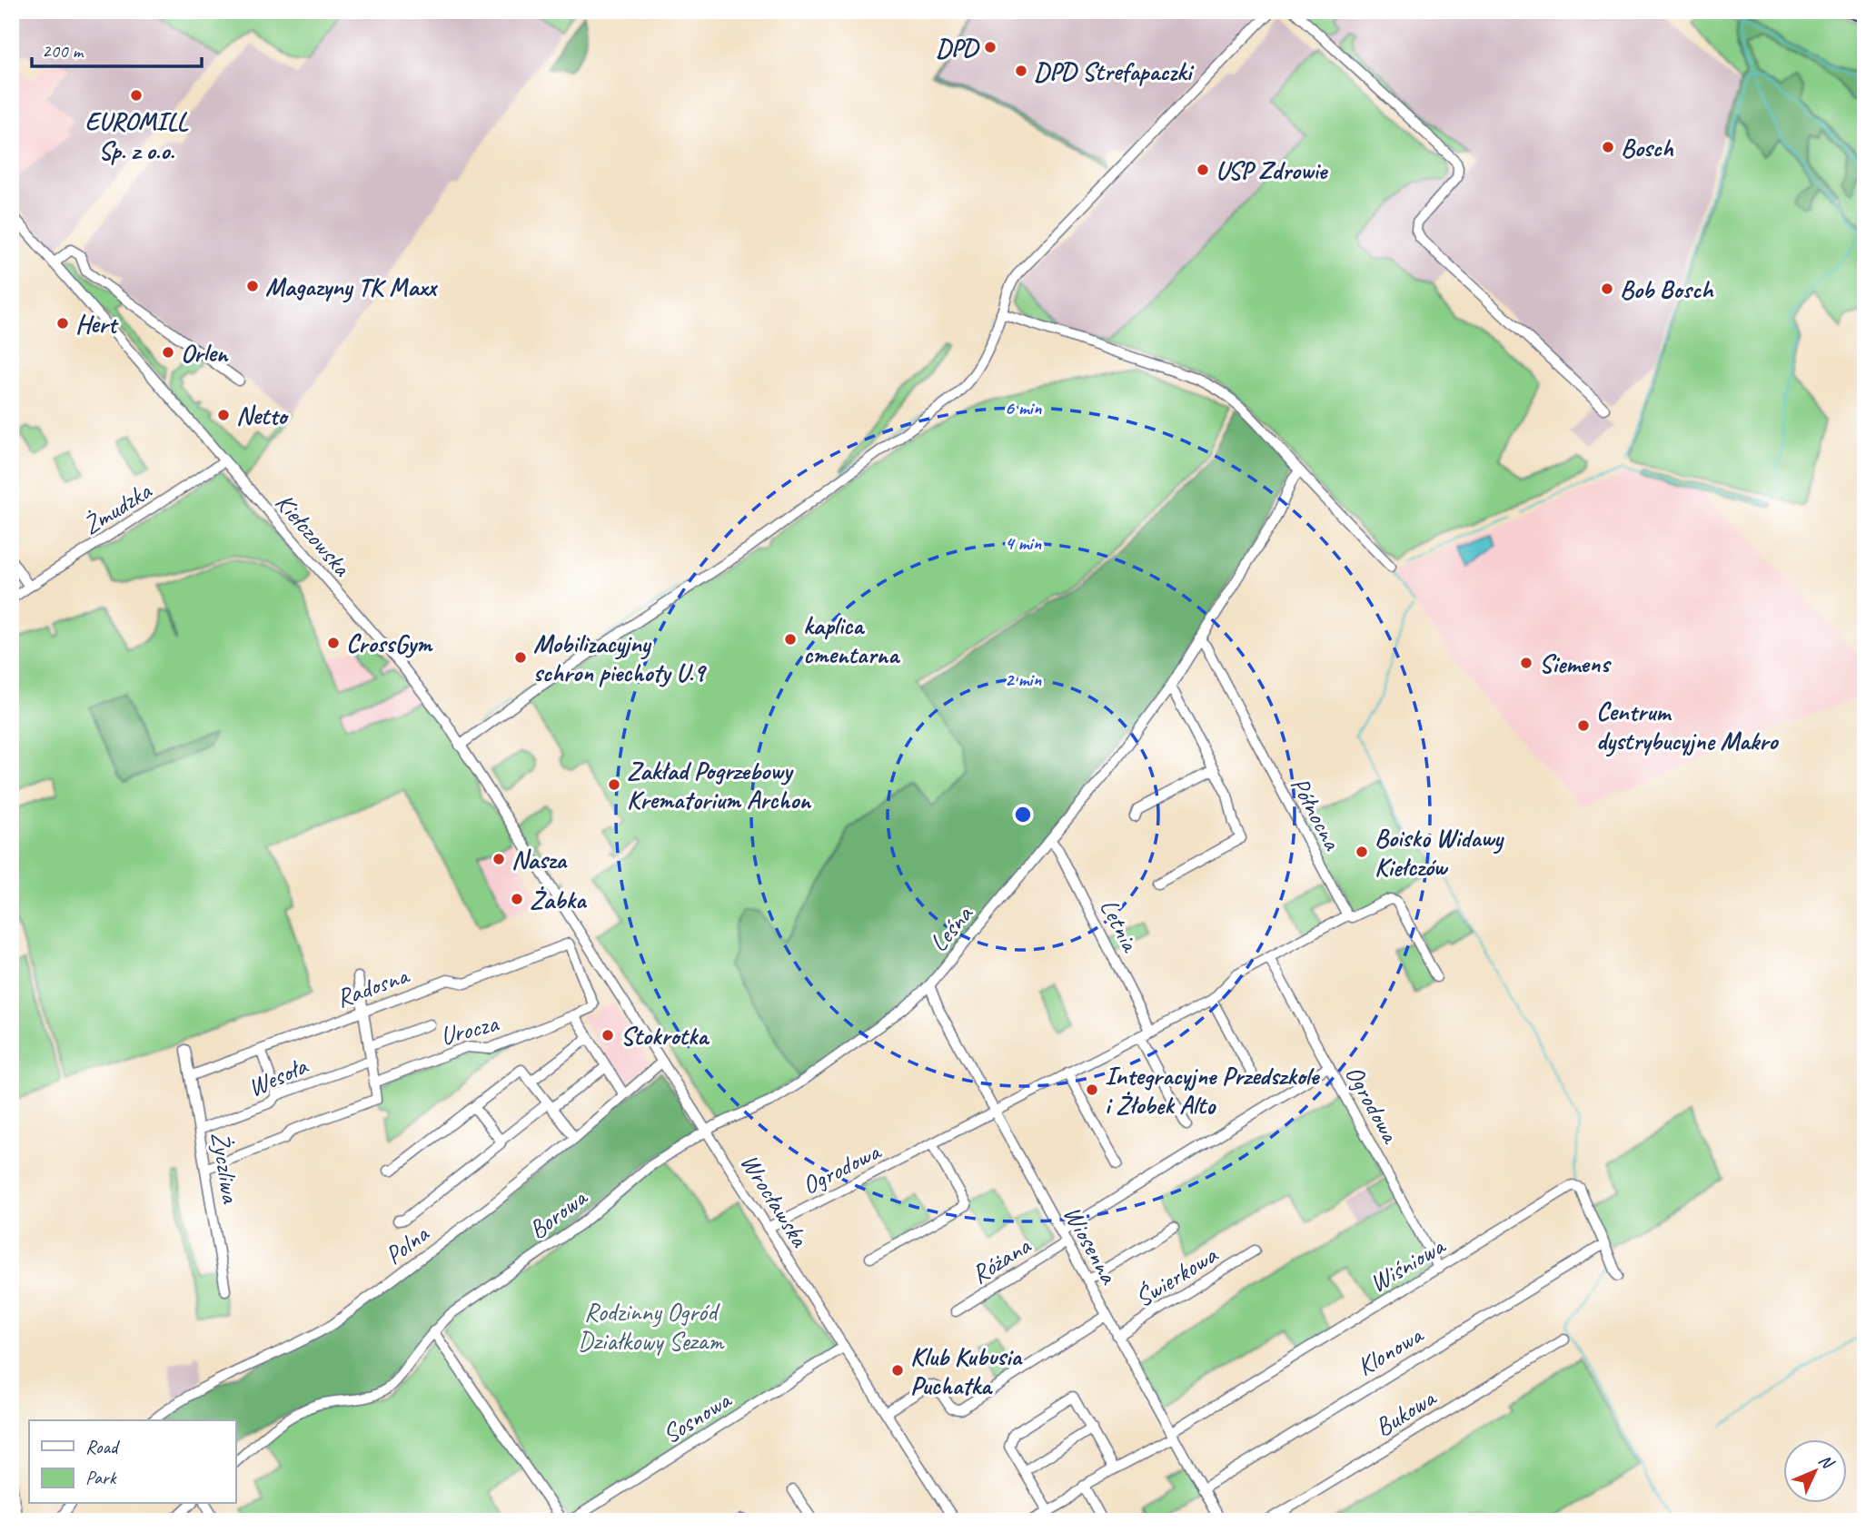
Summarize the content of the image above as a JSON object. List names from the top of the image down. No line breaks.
{"streets":{"street":["Żmudzka","Kiełczowska","Północna","Letnia","Leśna","Radosna","Urocza","Wesoła","Ogrodowa","Życzliwa","Wrocławska","Borowa","Polna","Wiosenna","Różana","Wiśniowa","Świerkowa","Klonowa","Bukowa","Sosnowa"]},"crossings":[["Żmudzka","Kiełczowska"],["Kiełczowska","Wrocławska"],["Północna","Leśna"],["Północna","Ogrodowa"],["Letnia","Leśna"],["Letnia","Ogrodowa"],["Leśna","Wrocławska"],["Leśna","Borowa"],["Leśna","Wiosenna"],["Radosna","Urocza"],["Radosna","Życzliwa"],["Wesoła","Życzliwa"],["Ogrodowa","Wrocławska"],["Ogrodowa","Wiosenna"],["Ogrodowa","Wiśniowa"],["Wrocławska","Borowa"],["Wrocławska","Polna"],["Wrocławska","Sosnowa"],["Wiosenna","Różana"],["Wiosenna","Wiśniowa"],["Wiosenna","Świerkowa"],["Wiosenna","Klonowa"]],"parks":["Rodzinny Ogród Działkowy Sezam"],"places":["DPD","DPD Strefapaczki","EUROMILL Sp. z o.o.","Bosch","USP Zdrowie","Magazyny TK Maxx","Bob Bosch","Hert","Orlen","Netto","kaplica cmentarna","CrossGym","Mobilizacyjny schron piechoty U.9","Siemens","Centrum dystrybucyjne Makro","Zakład Pogrzebowy Krematorium Archon","Boisko Widawy Kiełczów","Nasza","Żabka","Stokrotka","Integracyjne Przedszkole i Żłobek Alto","Klub Kubusia Puchatka"],"legend":["Road","Park"],"scale_bar":"200 m","north":"top right","rings":["6 min","4 min","2 min"]}
